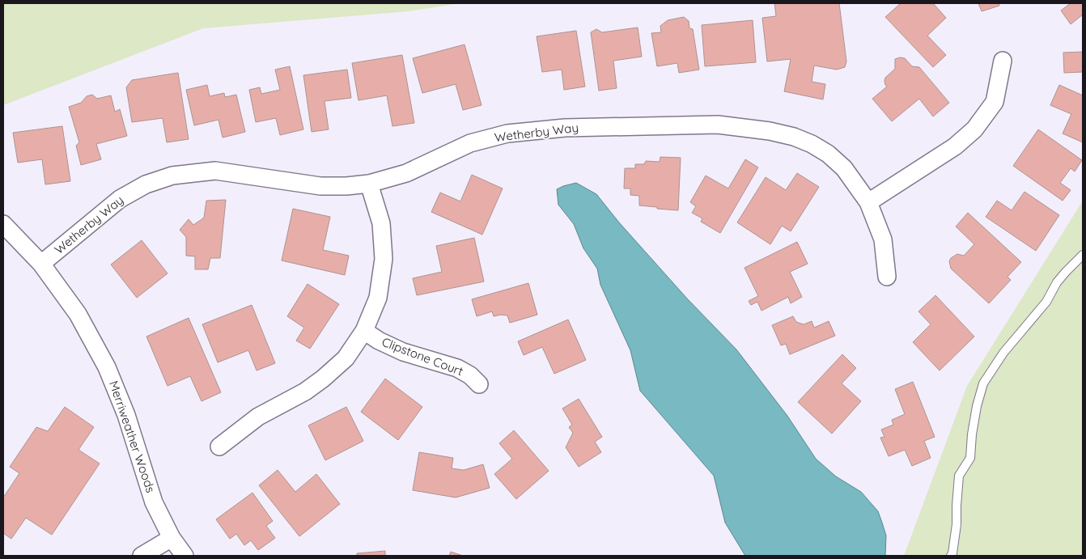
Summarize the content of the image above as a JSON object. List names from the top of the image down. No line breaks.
{"streets":{"street":["Wetherby Way","Clipstone Court","Merriweather Woods"]},"crossings":[["Wetherby Way","Merriweather Woods"]]}
